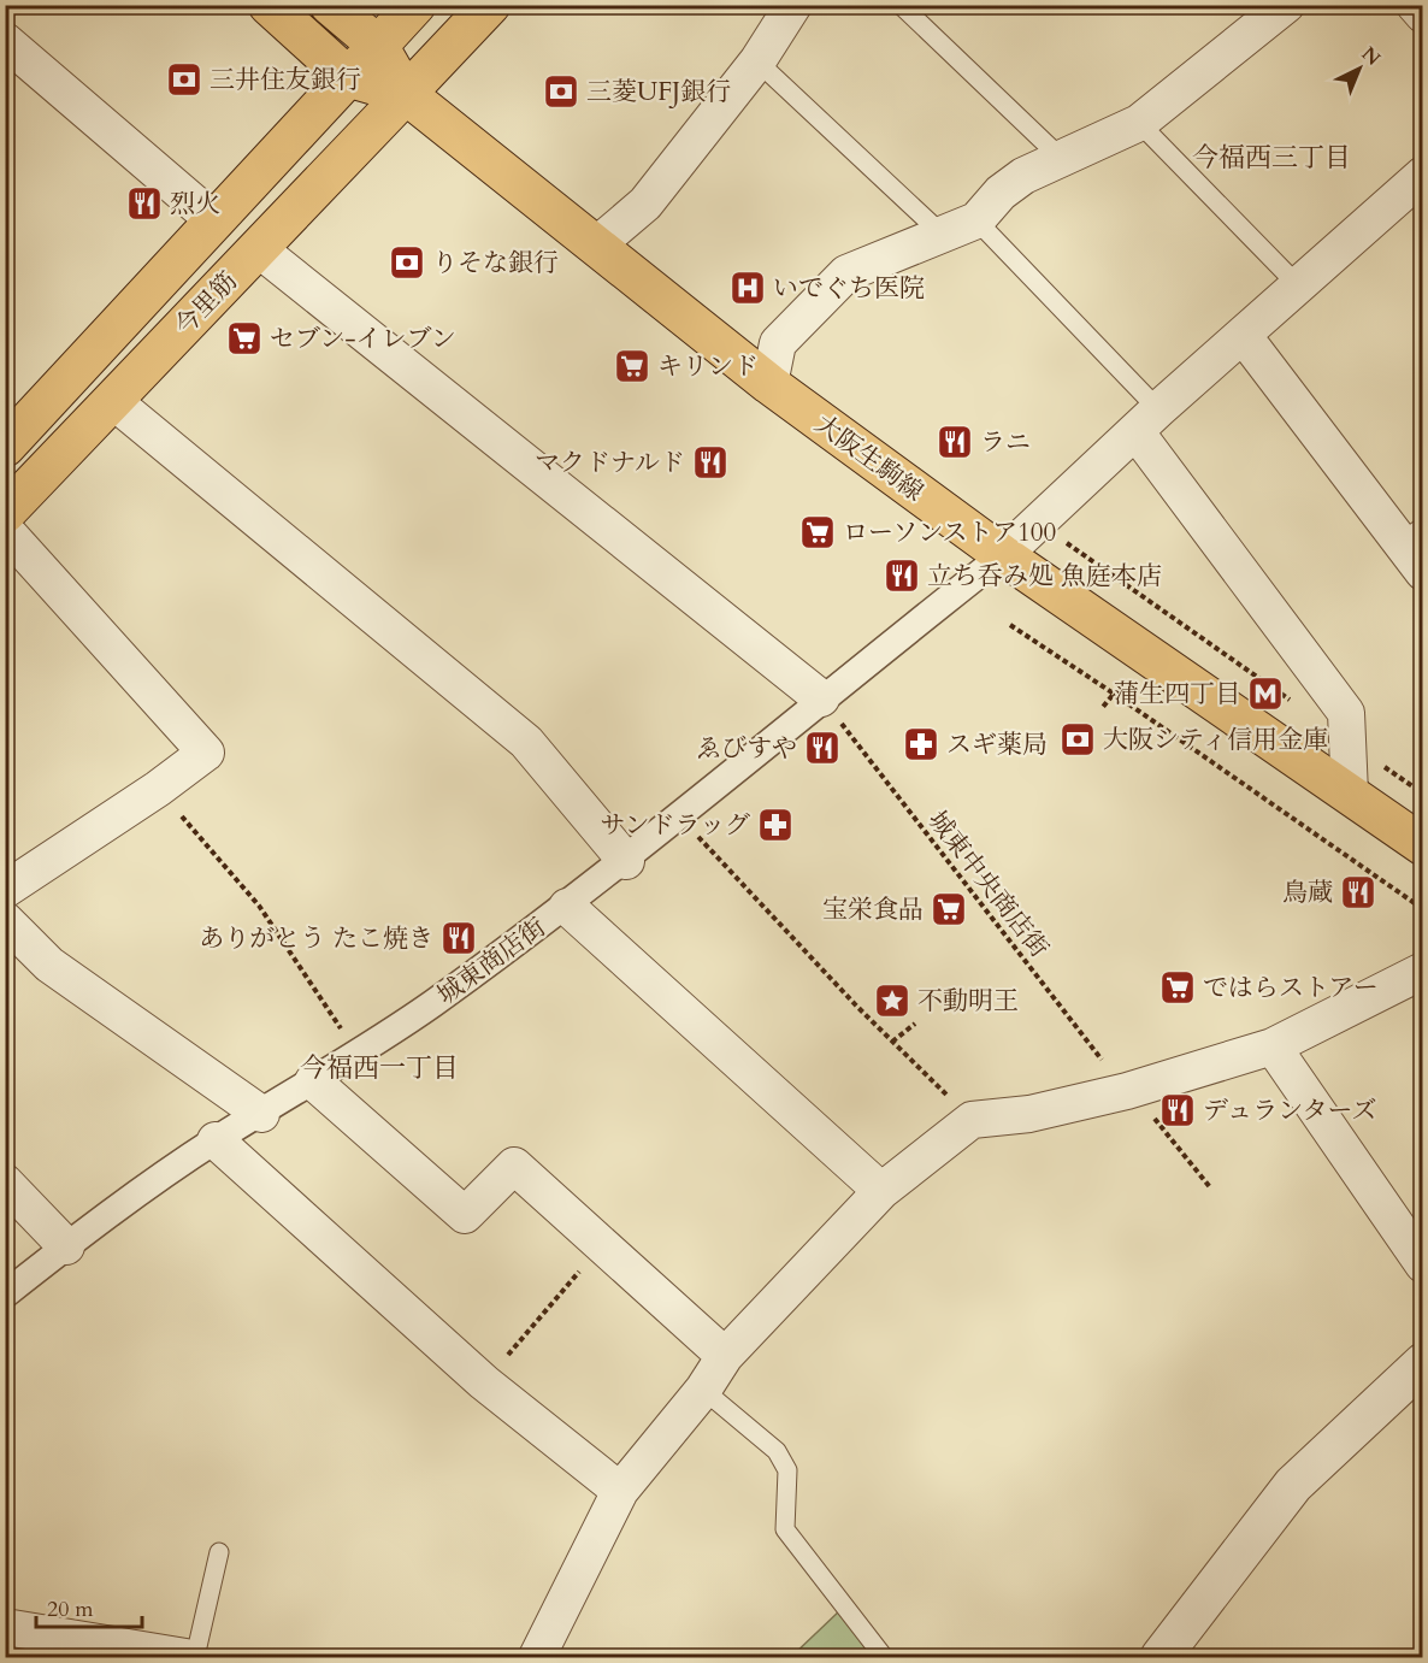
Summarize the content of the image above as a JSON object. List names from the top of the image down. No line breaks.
{"streets":{"main road":["今里筋","大阪生駒線"],"street":["城東商店街"],"path":["城東中央商店街"]},"crossings":[["今里筋","大阪生駒線"],["大阪生駒線","城東商店街"],["城東中央商店街","城東商店街"]],"districts":["今福西三丁目","今福西一丁目"],"places":{"bank":["三井住友銀行","三菱UFJ銀行","りそな銀行","大阪シティ信用金庫"],"restaurant":["烈火","ラニ","マクドナルド","立ち呑み処 魚庭本店","ゑびすや","鳥蔵","ありがとう たこ焼き","デュランターズ"],"hospital":["いでぐち医院"],"supermarket":["セブン-イレブン","キリンド","ローソンストア100","宝栄食品","ではらストアー"],"metro station":["蒲生四丁目"],"pharmacy":["スギ薬局","サンドラッグ"],"place":["不動明王"]},"scale_bar":"20 m","north":"top right"}
